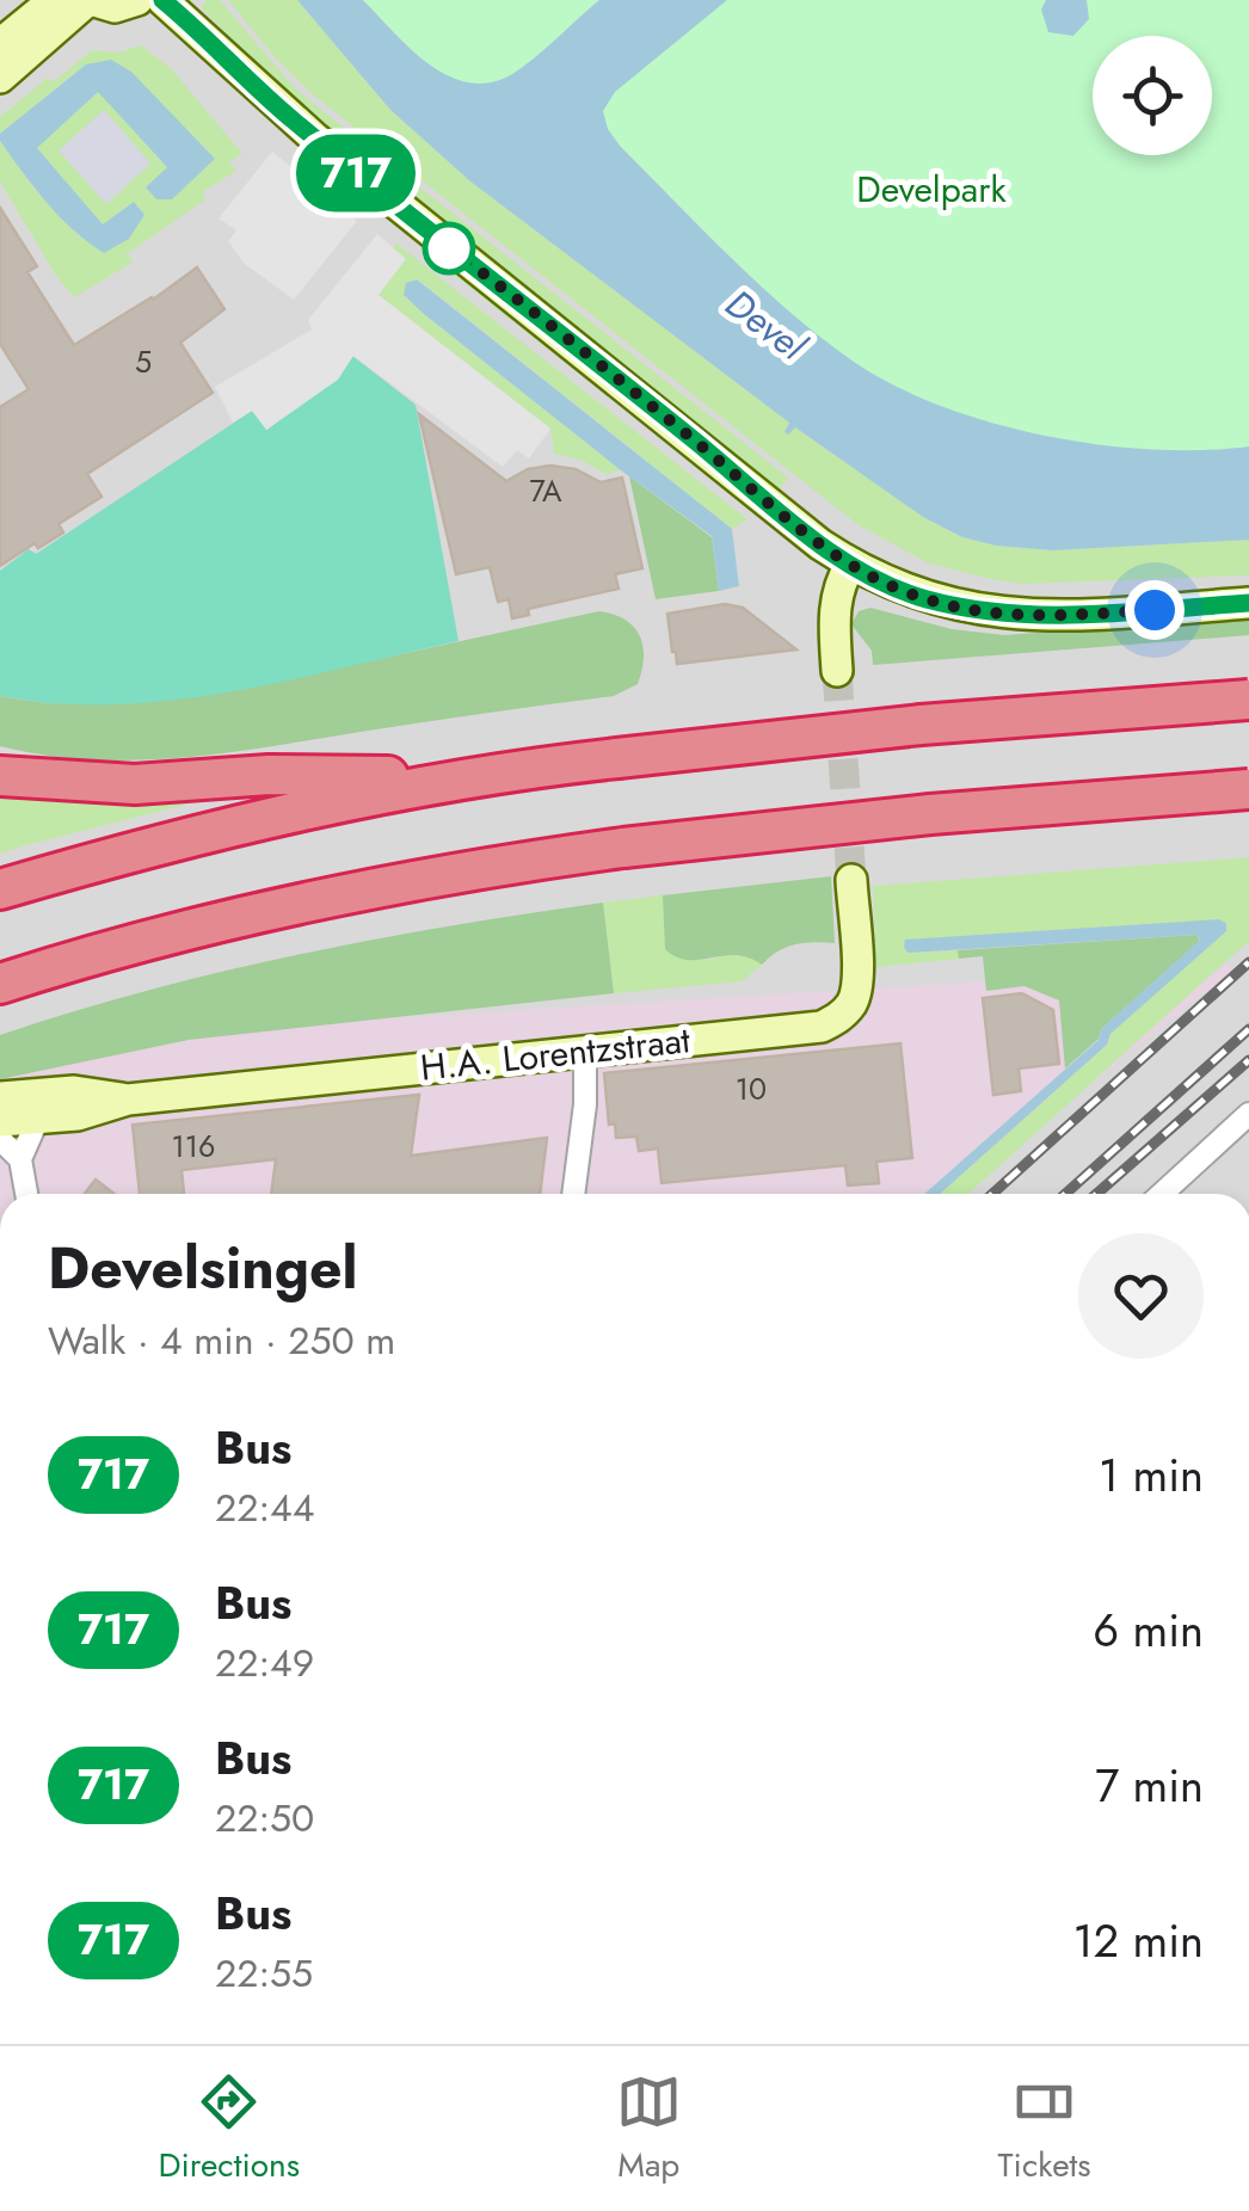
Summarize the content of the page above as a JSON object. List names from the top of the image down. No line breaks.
{"streets":{"street":["H.A. Lorentzstraat"]},"water":["Devel"],"parks":["Develpark"],"lines":["bus line 717"],"house_numbers":["5","7A","10","116"],"page":{"on_map":"717","heading":["Develsingel","Walk · 4 min · 250 m"],"list":[{"mark":"717","name":"Bus","note":"22:44","value":"1 min"},{"mark":"717","name":"Bus","note":"22:49","value":"6 min"},{"mark":"717","name":"Bus","note":"22:50","value":"7 min"},{"mark":"717","name":"Bus","note":"22:55","value":"12 min"}],"tabs":["Directions","Map","Tickets"]}}
